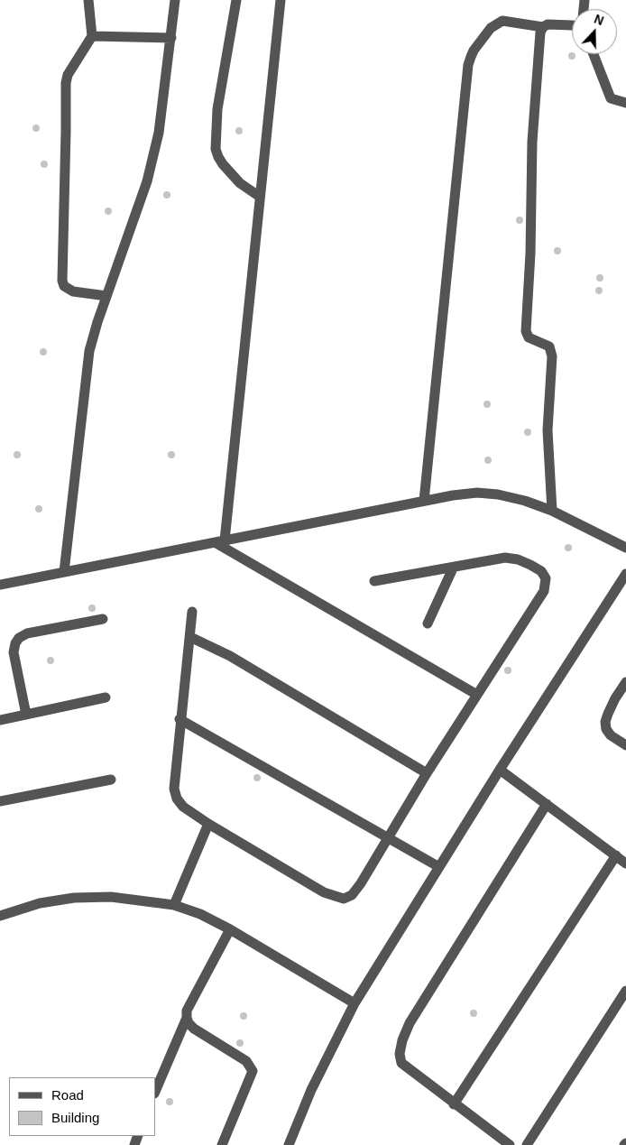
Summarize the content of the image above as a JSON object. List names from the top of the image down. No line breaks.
{"legend":["Road","Building"],"north":"top"}
